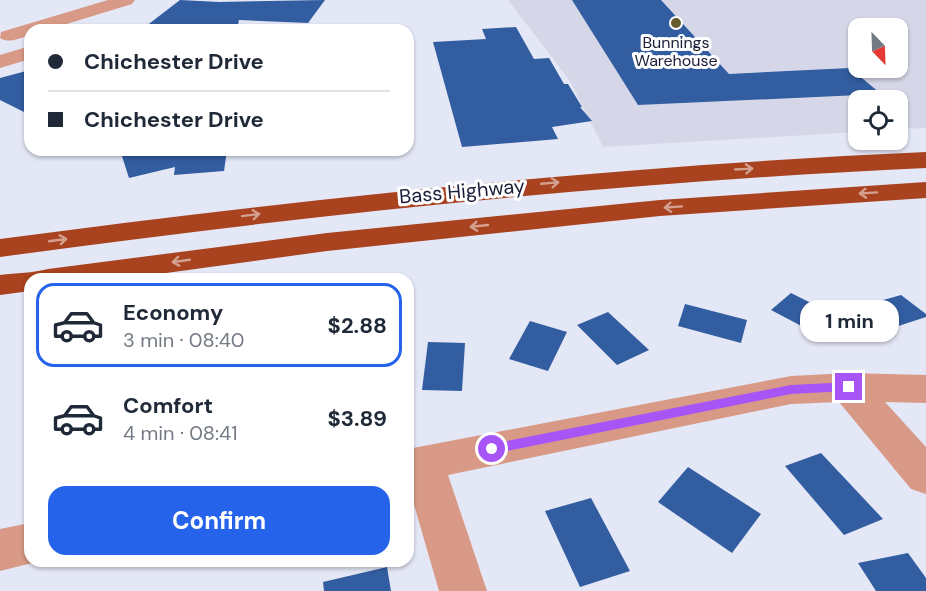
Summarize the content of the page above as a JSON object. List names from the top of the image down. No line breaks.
{"streets":{"highway":["Bass Highway"]},"places":["Bunnings Warehouse"],"north":"bottom right","page":{"banner":["Chichester Drive","Chichester Drive"],"list":[{"name":"Economy","note":"3 min · 08:40","value":"$2.88"},{"name":"Comfort","note":"4 min · 08:41","value":"$3.89"}],"bubble":"1 min","buttons":"Confirm"}}
